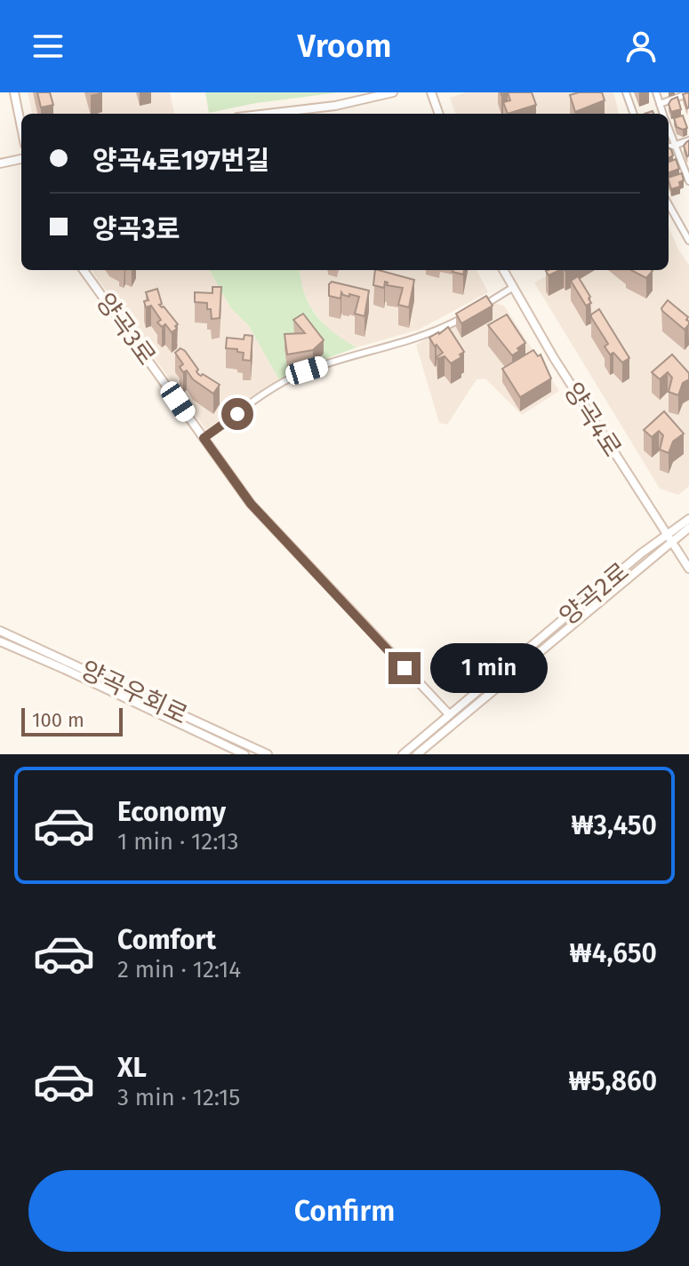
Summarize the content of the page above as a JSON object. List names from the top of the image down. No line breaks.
{"streets":{"street":["양곡3로","양곡4로","양곡2로","양곡우회로"]},"crossings":[["양곡3로","양곡2로"],["양곡4로","양곡2로"]],"scale_bar":"100 m","page":{"header":"Vroom","banner":["양곡4로197번길","양곡3로"],"bubble":"1 min","scale":"100 m","list":[{"name":"Economy","note":"1 min · 12:13","value":"₩3,450"},{"name":"Comfort","note":"2 min · 12:14","value":"₩4,650"},{"name":"XL","note":"3 min · 12:15","value":"₩5,860"}],"buttons":"Confirm"}}
